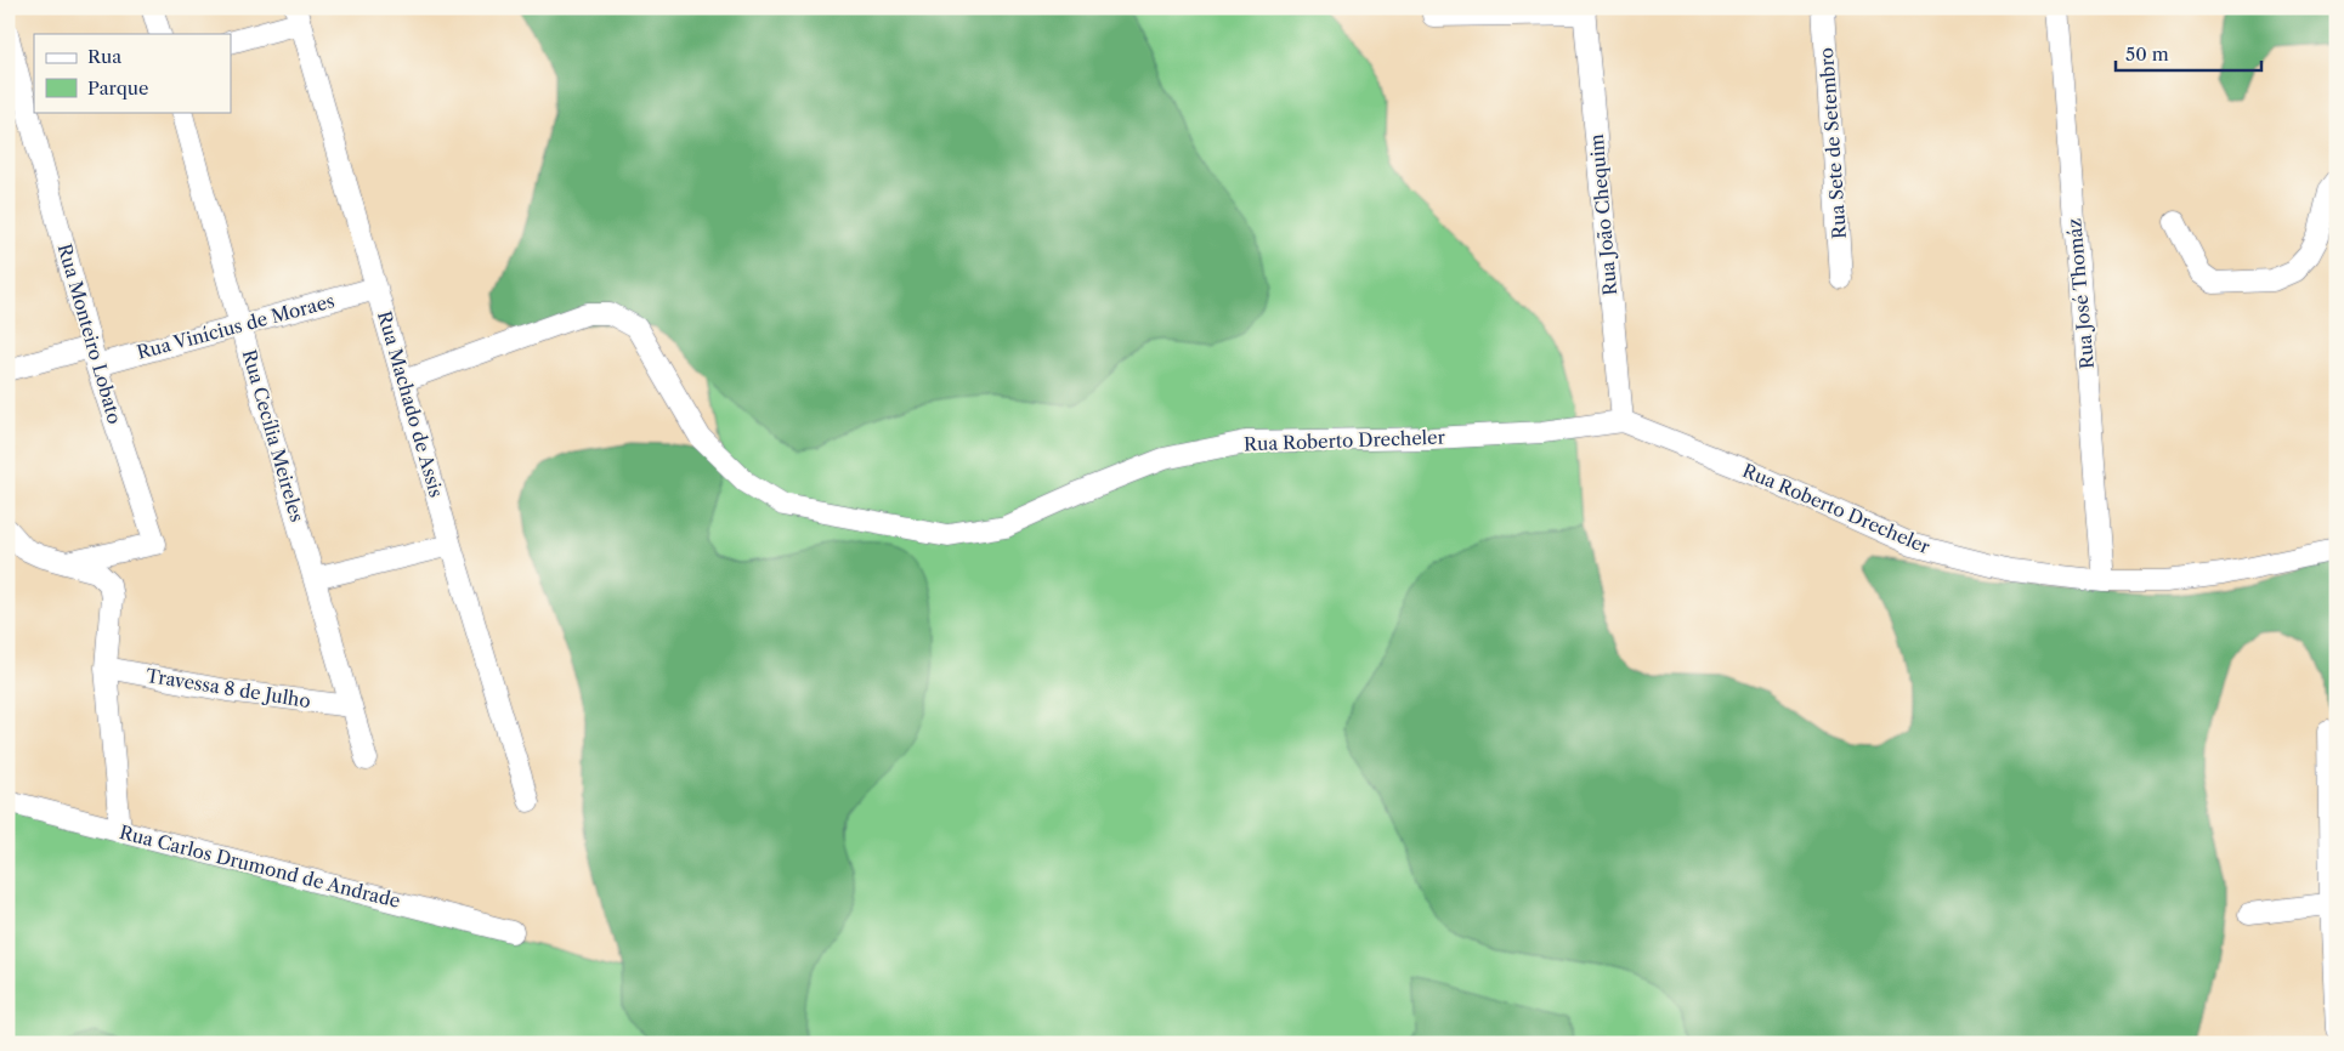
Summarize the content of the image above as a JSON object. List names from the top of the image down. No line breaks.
{"streets":{"street":["Rua Sete de Setembro","Rua João Chequim","Rua José Thomáz","Rua Vinícius de Moraes","Rua Monteiro Lobato","Rua Machado de Assis","Rua Cecília Meireles","Rua Roberto Drecheler","Travessa 8 de Julho","Rua Carlos Drumond de Andrade"]},"crossings":[["Rua João Chequim","Rua Roberto Drecheler"],["Rua José Thomáz","Rua Roberto Drecheler"],["Rua Vinícius de Moraes","Rua Monteiro Lobato"],["Rua Vinícius de Moraes","Rua Machado de Assis"],["Rua Vinícius de Moraes","Rua Cecília Meireles"],["Rua Machado de Assis","Rua Roberto Drecheler"],["Rua Cecília Meireles","Travessa 8 de Julho"]],"legend":["Rua","Parque"],"scale_bar":"50 m"}
